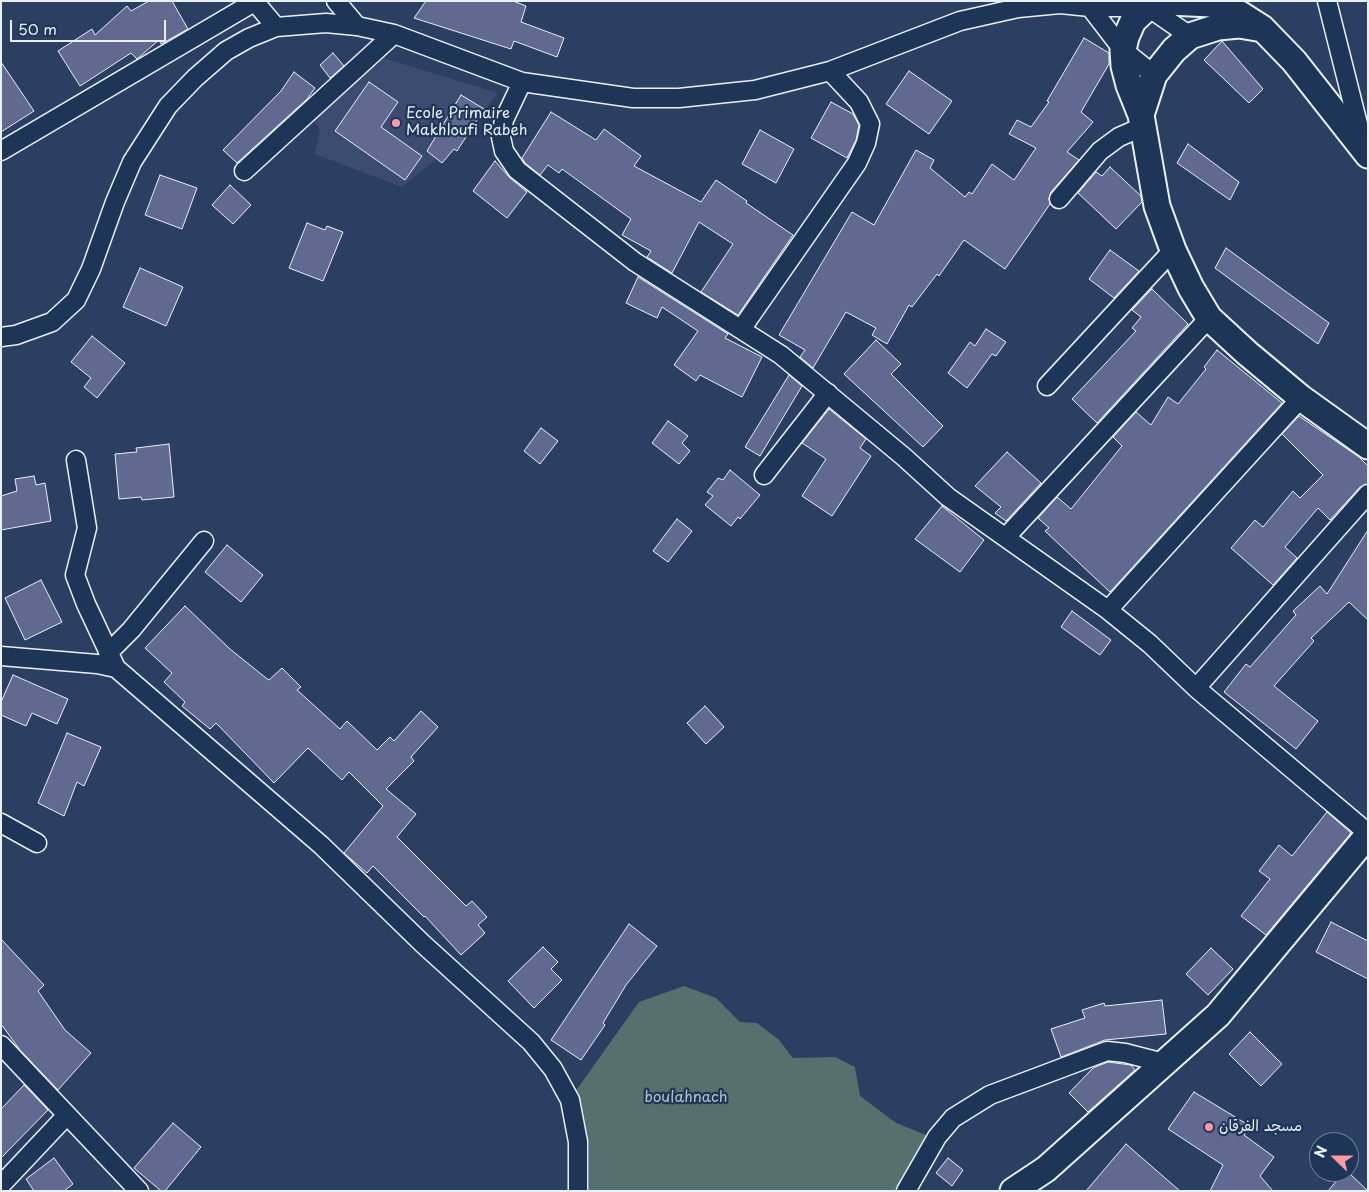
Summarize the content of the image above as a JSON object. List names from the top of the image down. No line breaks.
{"parks":["boulahnach"],"places":["Ecole Primaire Makhloufi Rabeh","مسجد الفرقان"],"scale_bar":"50 m","north":"left"}
